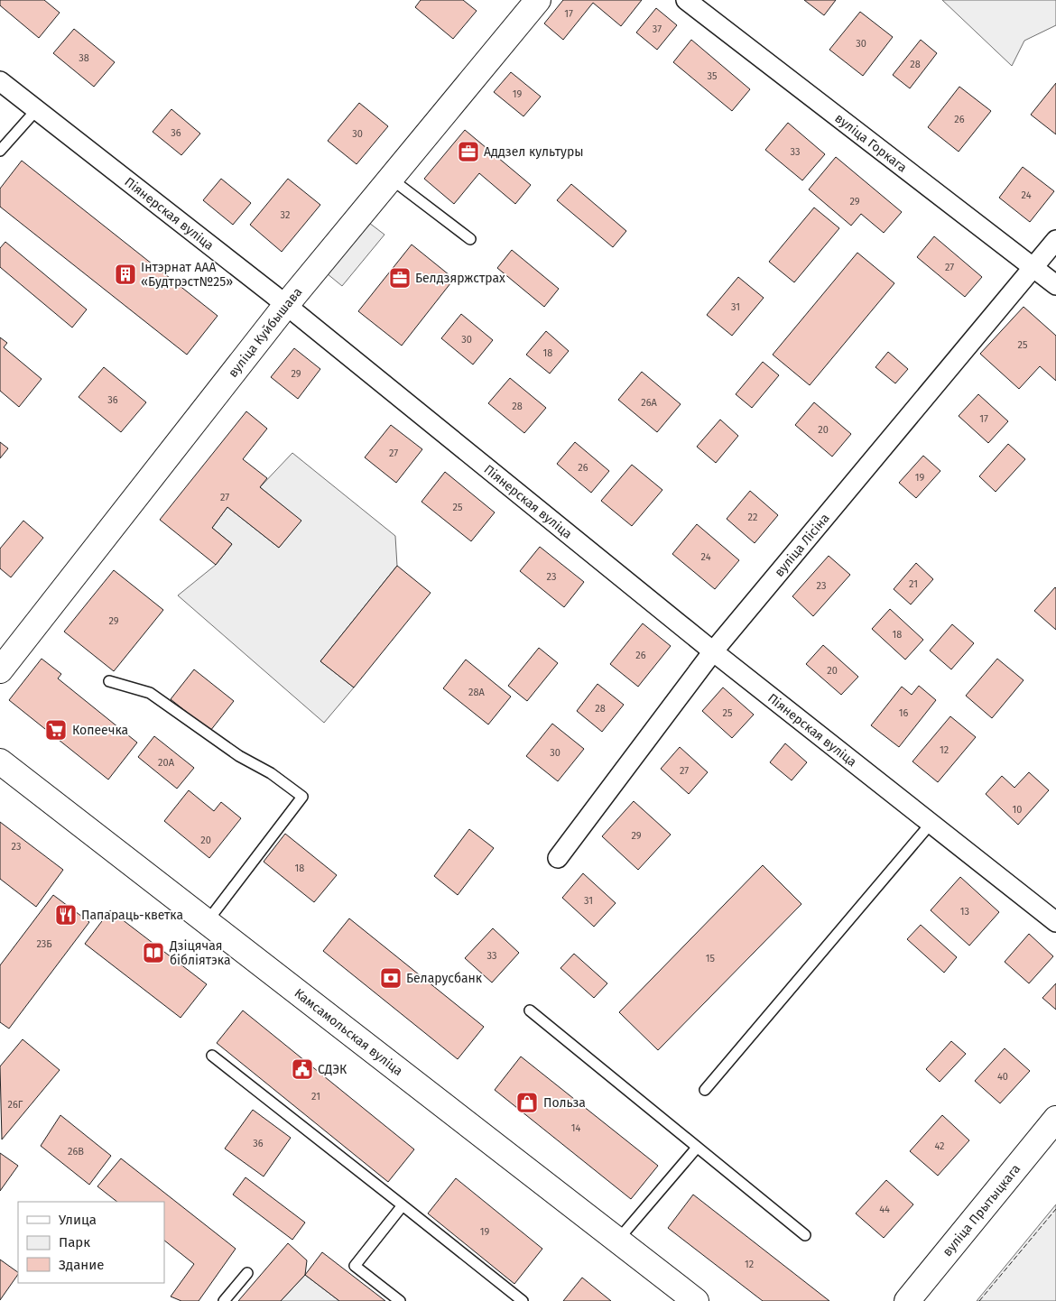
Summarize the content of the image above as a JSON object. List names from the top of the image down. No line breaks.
{"streets":{"main road":["вуліца Куйбышава","Камсамольская вуліца","вуліца Прытыцкага"],"street":["вуліца Горкага","Піянерская вуліца","вуліца Лісіна"]},"crossings":[["вуліца Горкага","вуліца Лісіна"],["Піянерская вуліца","вуліца Куйбышава"],["Піянерская вуліца","вуліца Лісіна"]],"places":{"office":["Аддзел культуры","Белдзяржстрах"],"building":["Інтэрнат ААА «Будтрэст№25»"],"supermarket":["Копеечка"],"restaurant":["Папараць-кветка"],"library":["Дзіцячая бібліятэка"],"bank":["Беларусбанк"],"public building":["СДЭК"],"shop":["Польза"]},"house_numbers":["17","37","30","38","28","35","19","26","36","30","33","24","29","32","27","31","30","25","18","29","36","26А","28","17","20","27","26","19","27","25","22","24","23","21","23","29","18","26","20","28А","28","25","16","12","30","20А","27","10","29","20","23","18","31","13","23Б","33","15","40","21","26Г","14","36","42","26В","44","19","12"],"legend":["Улица","Парк","Здание"]}
